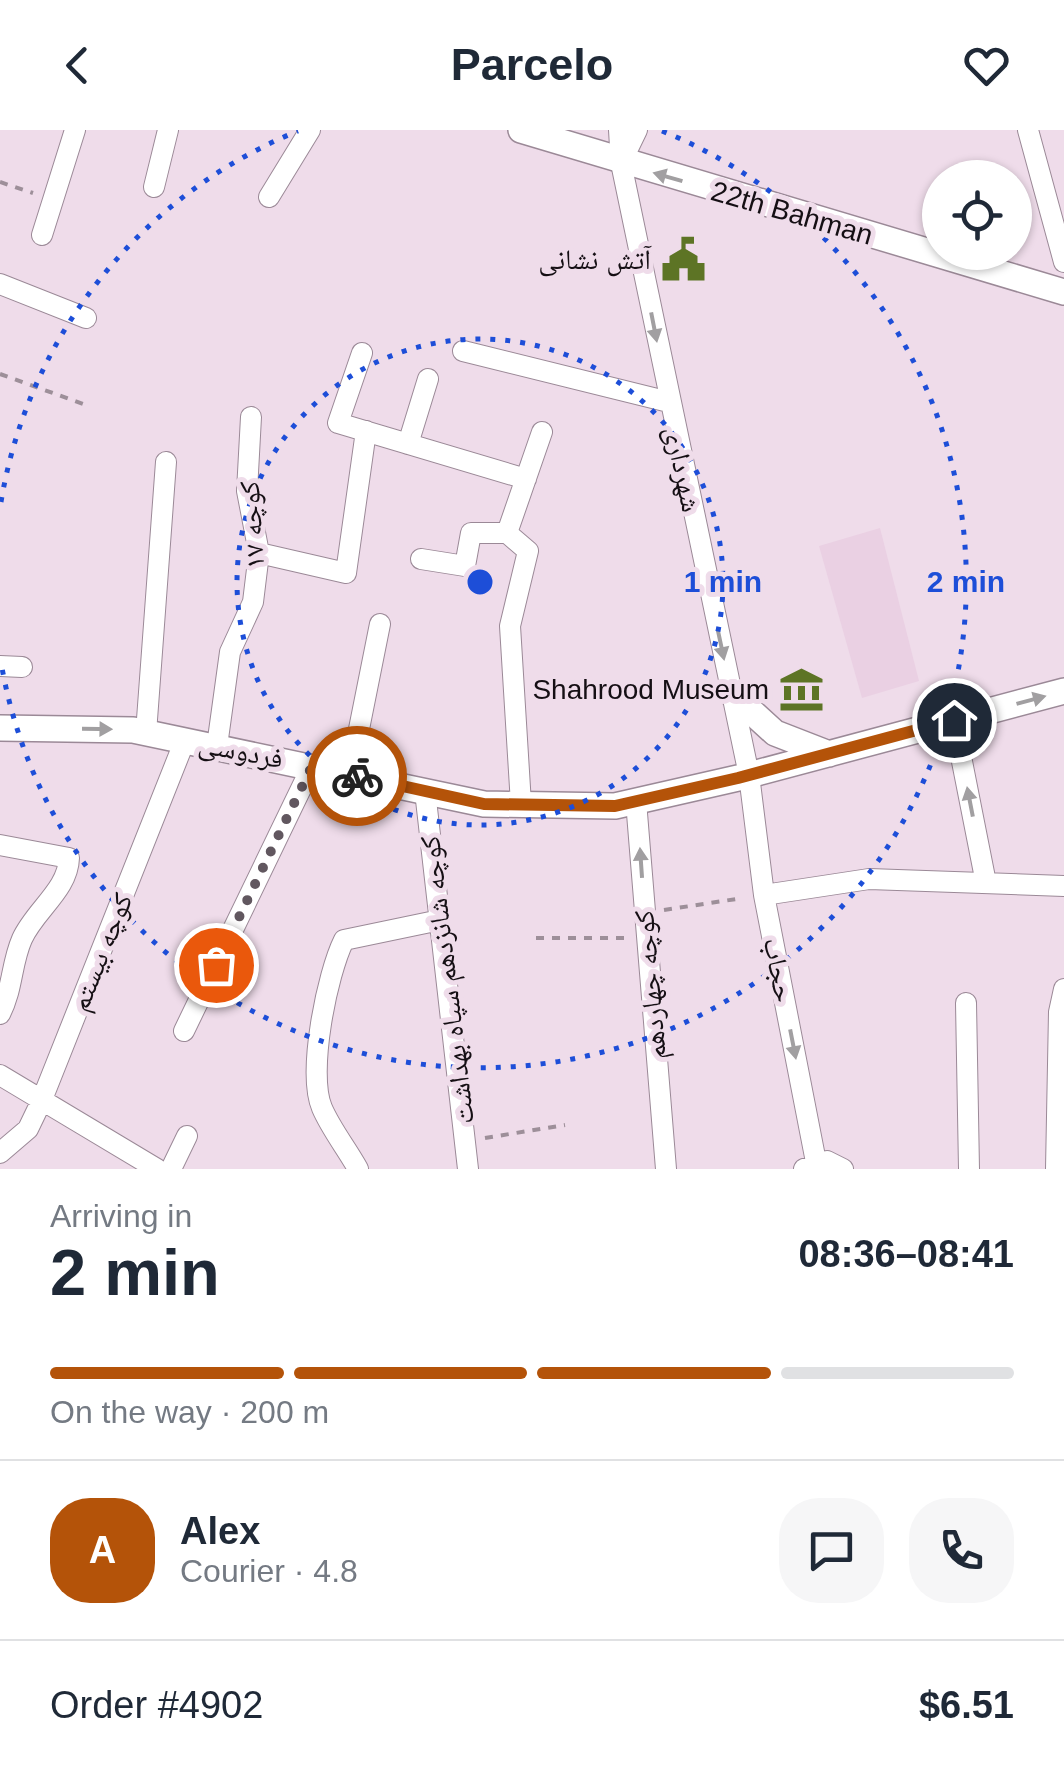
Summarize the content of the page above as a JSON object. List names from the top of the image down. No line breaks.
{"streets":{"main road":["22th Bahman","فردوسی"],"street":["شهرداری","۱۷ کوچه","کوچه بیستم","حجاب","کوچه شانزدهم سپاه بهداشت","کوچه چهاردهم"]},"crossings":[["22th Bahman","شهرداری"],["شهرداری","فردوسی"],["شهرداری","حجاب"],["۱۷ کوچه","فردوسی"],["فردوسی","کوچه بیستم"],["فردوسی","حجاب"],["فردوسی","کوچه شانزدهم سپاه بهداشت"],["فردوسی","کوچه چهاردهم"]],"one_way":["22th Bahman","شهرداری"],"places":{"public building":["آتش نشانی"],"museum":["Shahrood Museum"]},"page":{"header":"Parcelo","heading":["2 min","Arriving in","08:36–08:41"],"panel":["Alex","Courier · 4.8","Order #4902","$6.51"],"bar":"On the way · 200 m","round":"A"},"rings":["1 min","2 min"]}
